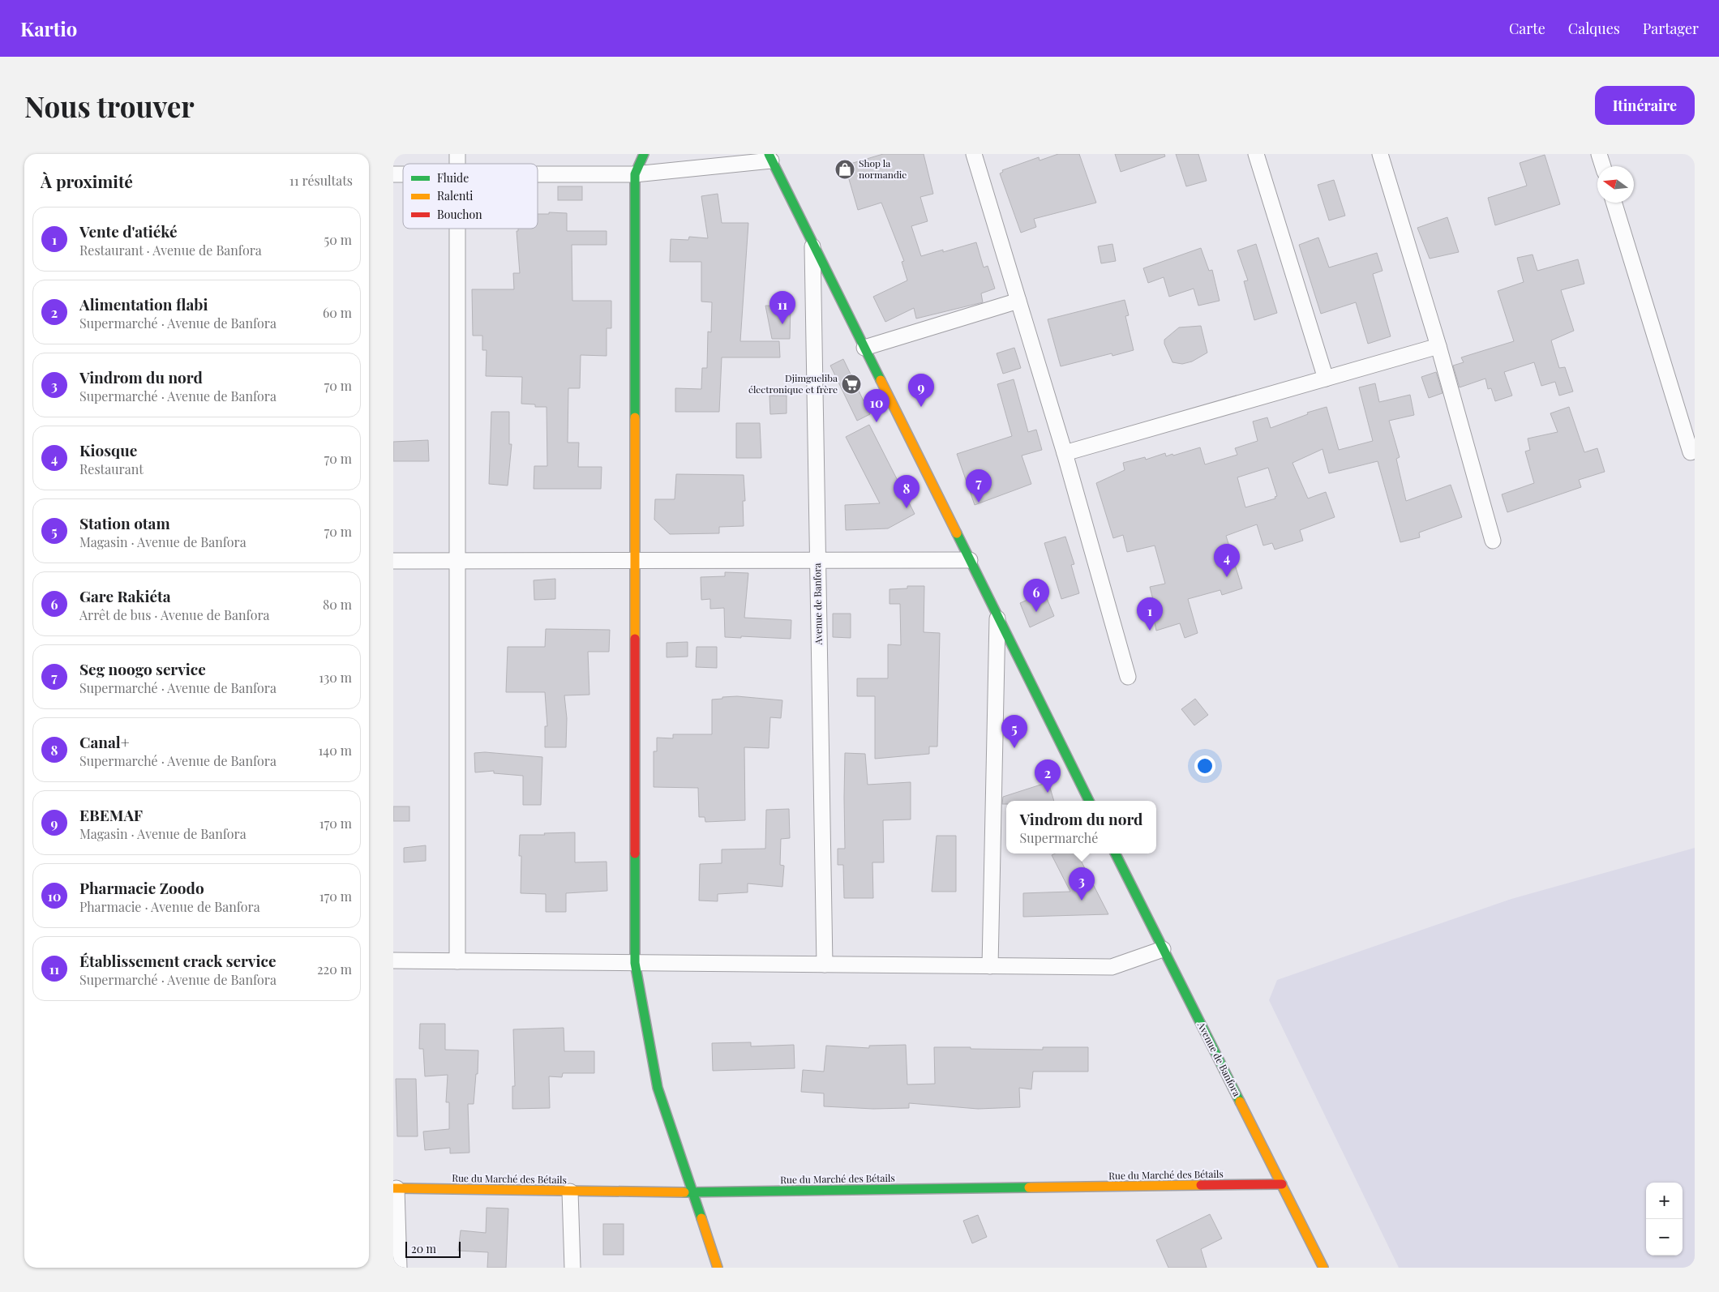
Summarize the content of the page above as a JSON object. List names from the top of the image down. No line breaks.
{"streets":{"street":["Avenue de Banfora","Rue du Marché des Bétails"]},"crossings":[["Avenue de Banfora","Rue du Marché des Bétails"]],"places":{"shop":["Shop la normandie"],"supermarket":["Djimgueliba électronique et frère"]},"legend":["Fluide","Ralenti","Bouchon"],"scale_bar":"20 m","north":"left","page":{"header":"Kartio","nav":["Carte","Calques","Partager"],"buttons":"Itinéraire","title":"Nous trouver","heading":["À proximité","11 résultats"],"list":[{"mark":"1","name":"Vente d'atiéké","note":"Restaurant · Avenue de Banfora","value":"50 m"},{"mark":"2","name":"Alimentation flabi","note":"Supermarché · Avenue de Banfora","value":"60 m"},{"mark":"3","name":"Vindrom du nord","note":"Supermarché · Avenue de Banfora","value":"70 m"},{"mark":"4","name":"Kiosque","note":"Restaurant","value":"70 m"},{"mark":"5","name":"Station otam","note":"Magasin · Avenue de Banfora","value":"70 m"},{"mark":"6","name":"Gare Rakiéta","note":"Arrêt de bus · Avenue de Banfora","value":"80 m"},{"mark":"7","name":"Seg noogo service","note":"Supermarché · Avenue de Banfora","value":"130 m"},{"mark":"8","name":"Canal+","note":"Supermarché · Avenue de Banfora","value":"140 m"},{"mark":"9","name":"EBEMAF","note":"Magasin · Avenue de Banfora","value":"170 m"},{"mark":"10","name":"Pharmacie Zoodo","note":"Pharmacie · Avenue de Banfora","value":"170 m"},{"mark":"11","name":"Établissement crack service","note":"Supermarché · Avenue de Banfora","value":"220 m"}],"pins":["11","9","10","7","8","4","6","1","5","2","3"],"popup":["Vindrom du nord","Supermarché"],"map_buttons":["+","−"],"scale":"20 m"}}
